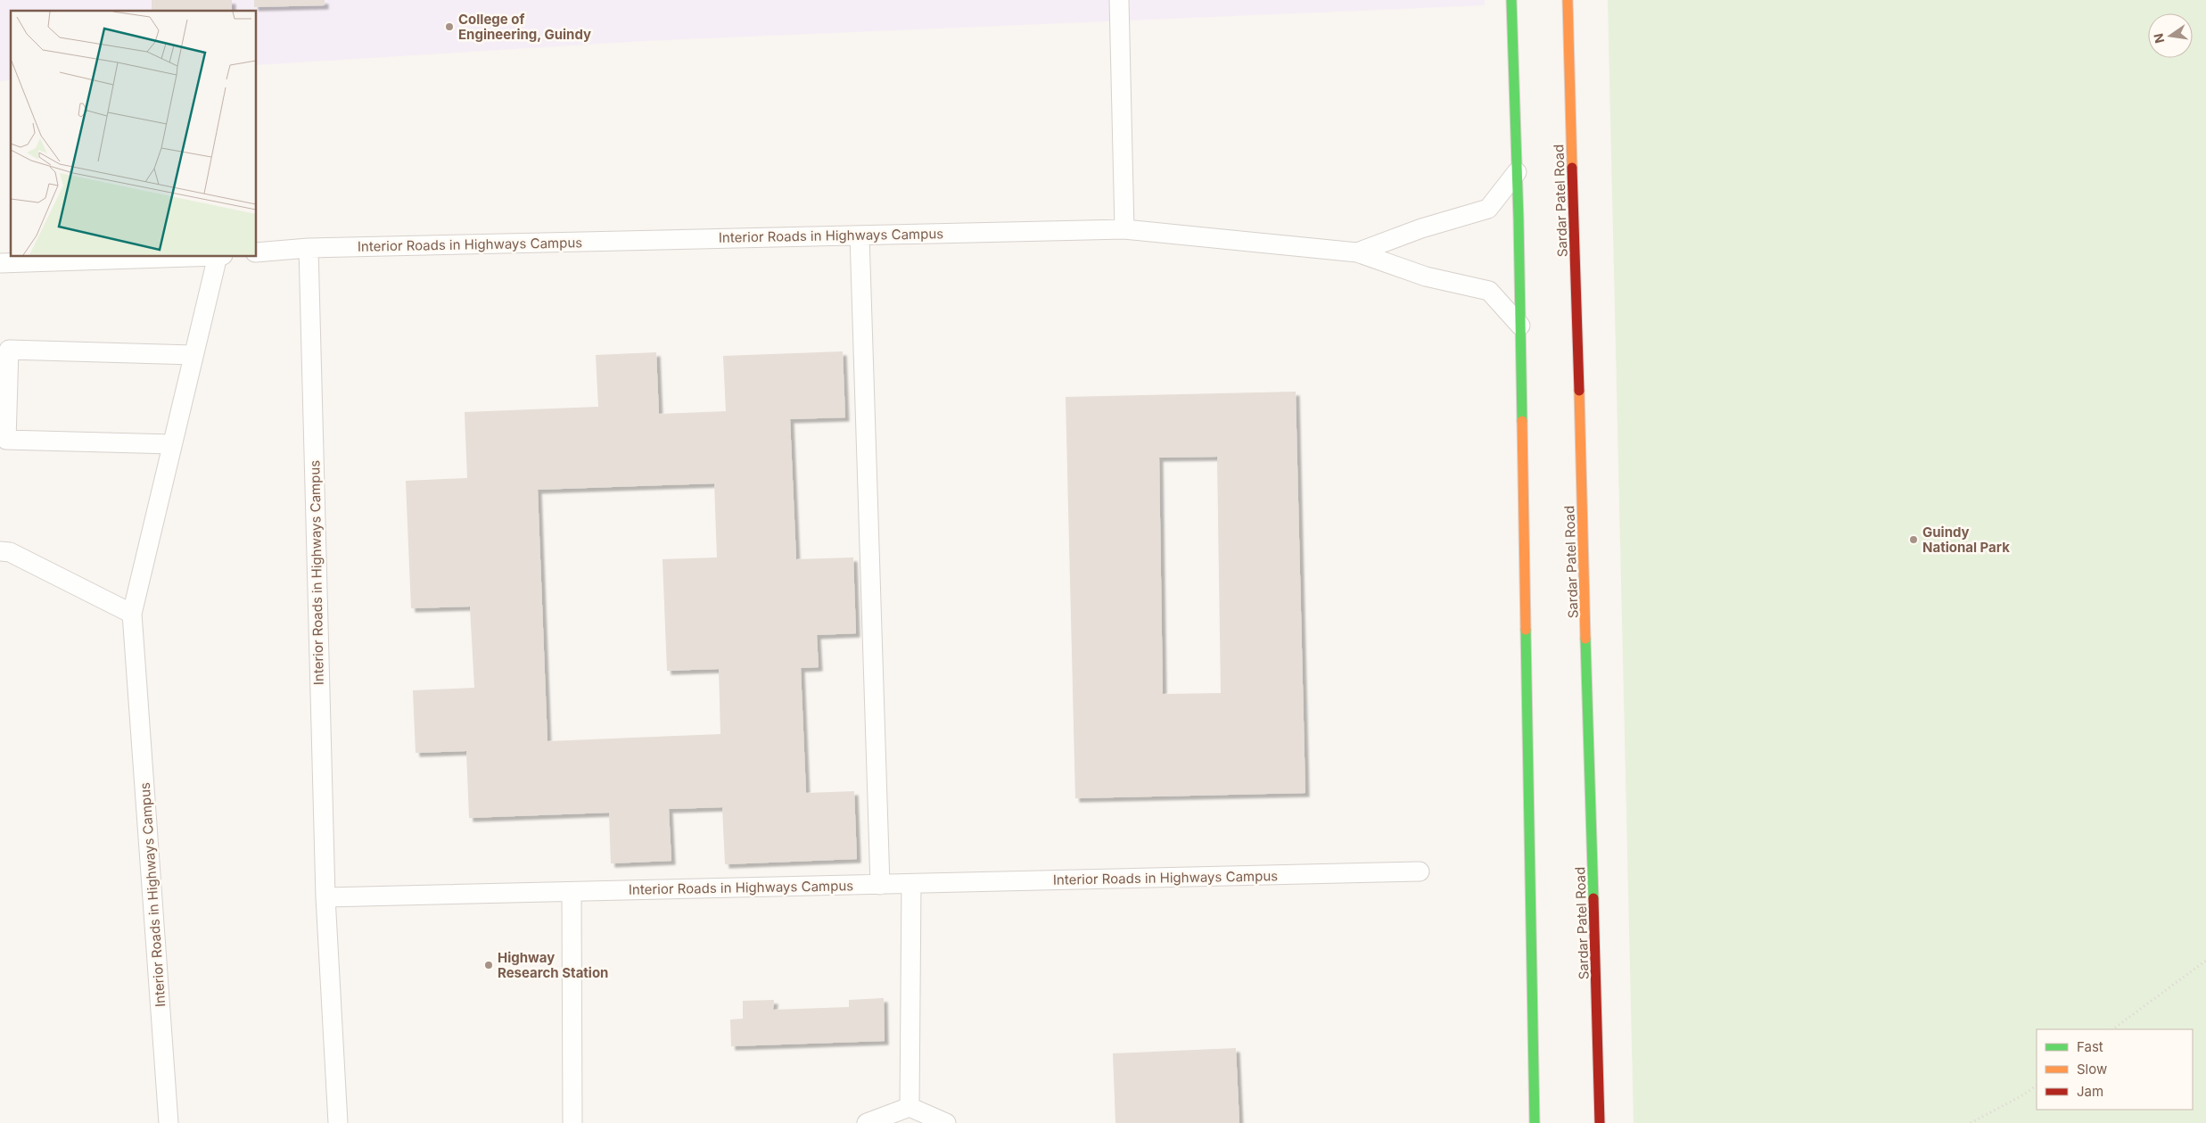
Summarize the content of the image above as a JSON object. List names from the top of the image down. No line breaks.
{"streets":{"main road":["Sardar Patel Road"],"lane":["Interior Roads in Highways Campus"]},"places":["College of Engineering, Guindy","Guindy National Park","Highway Research Station"],"legend":["Fast","Slow","Jam"],"north":"left"}
